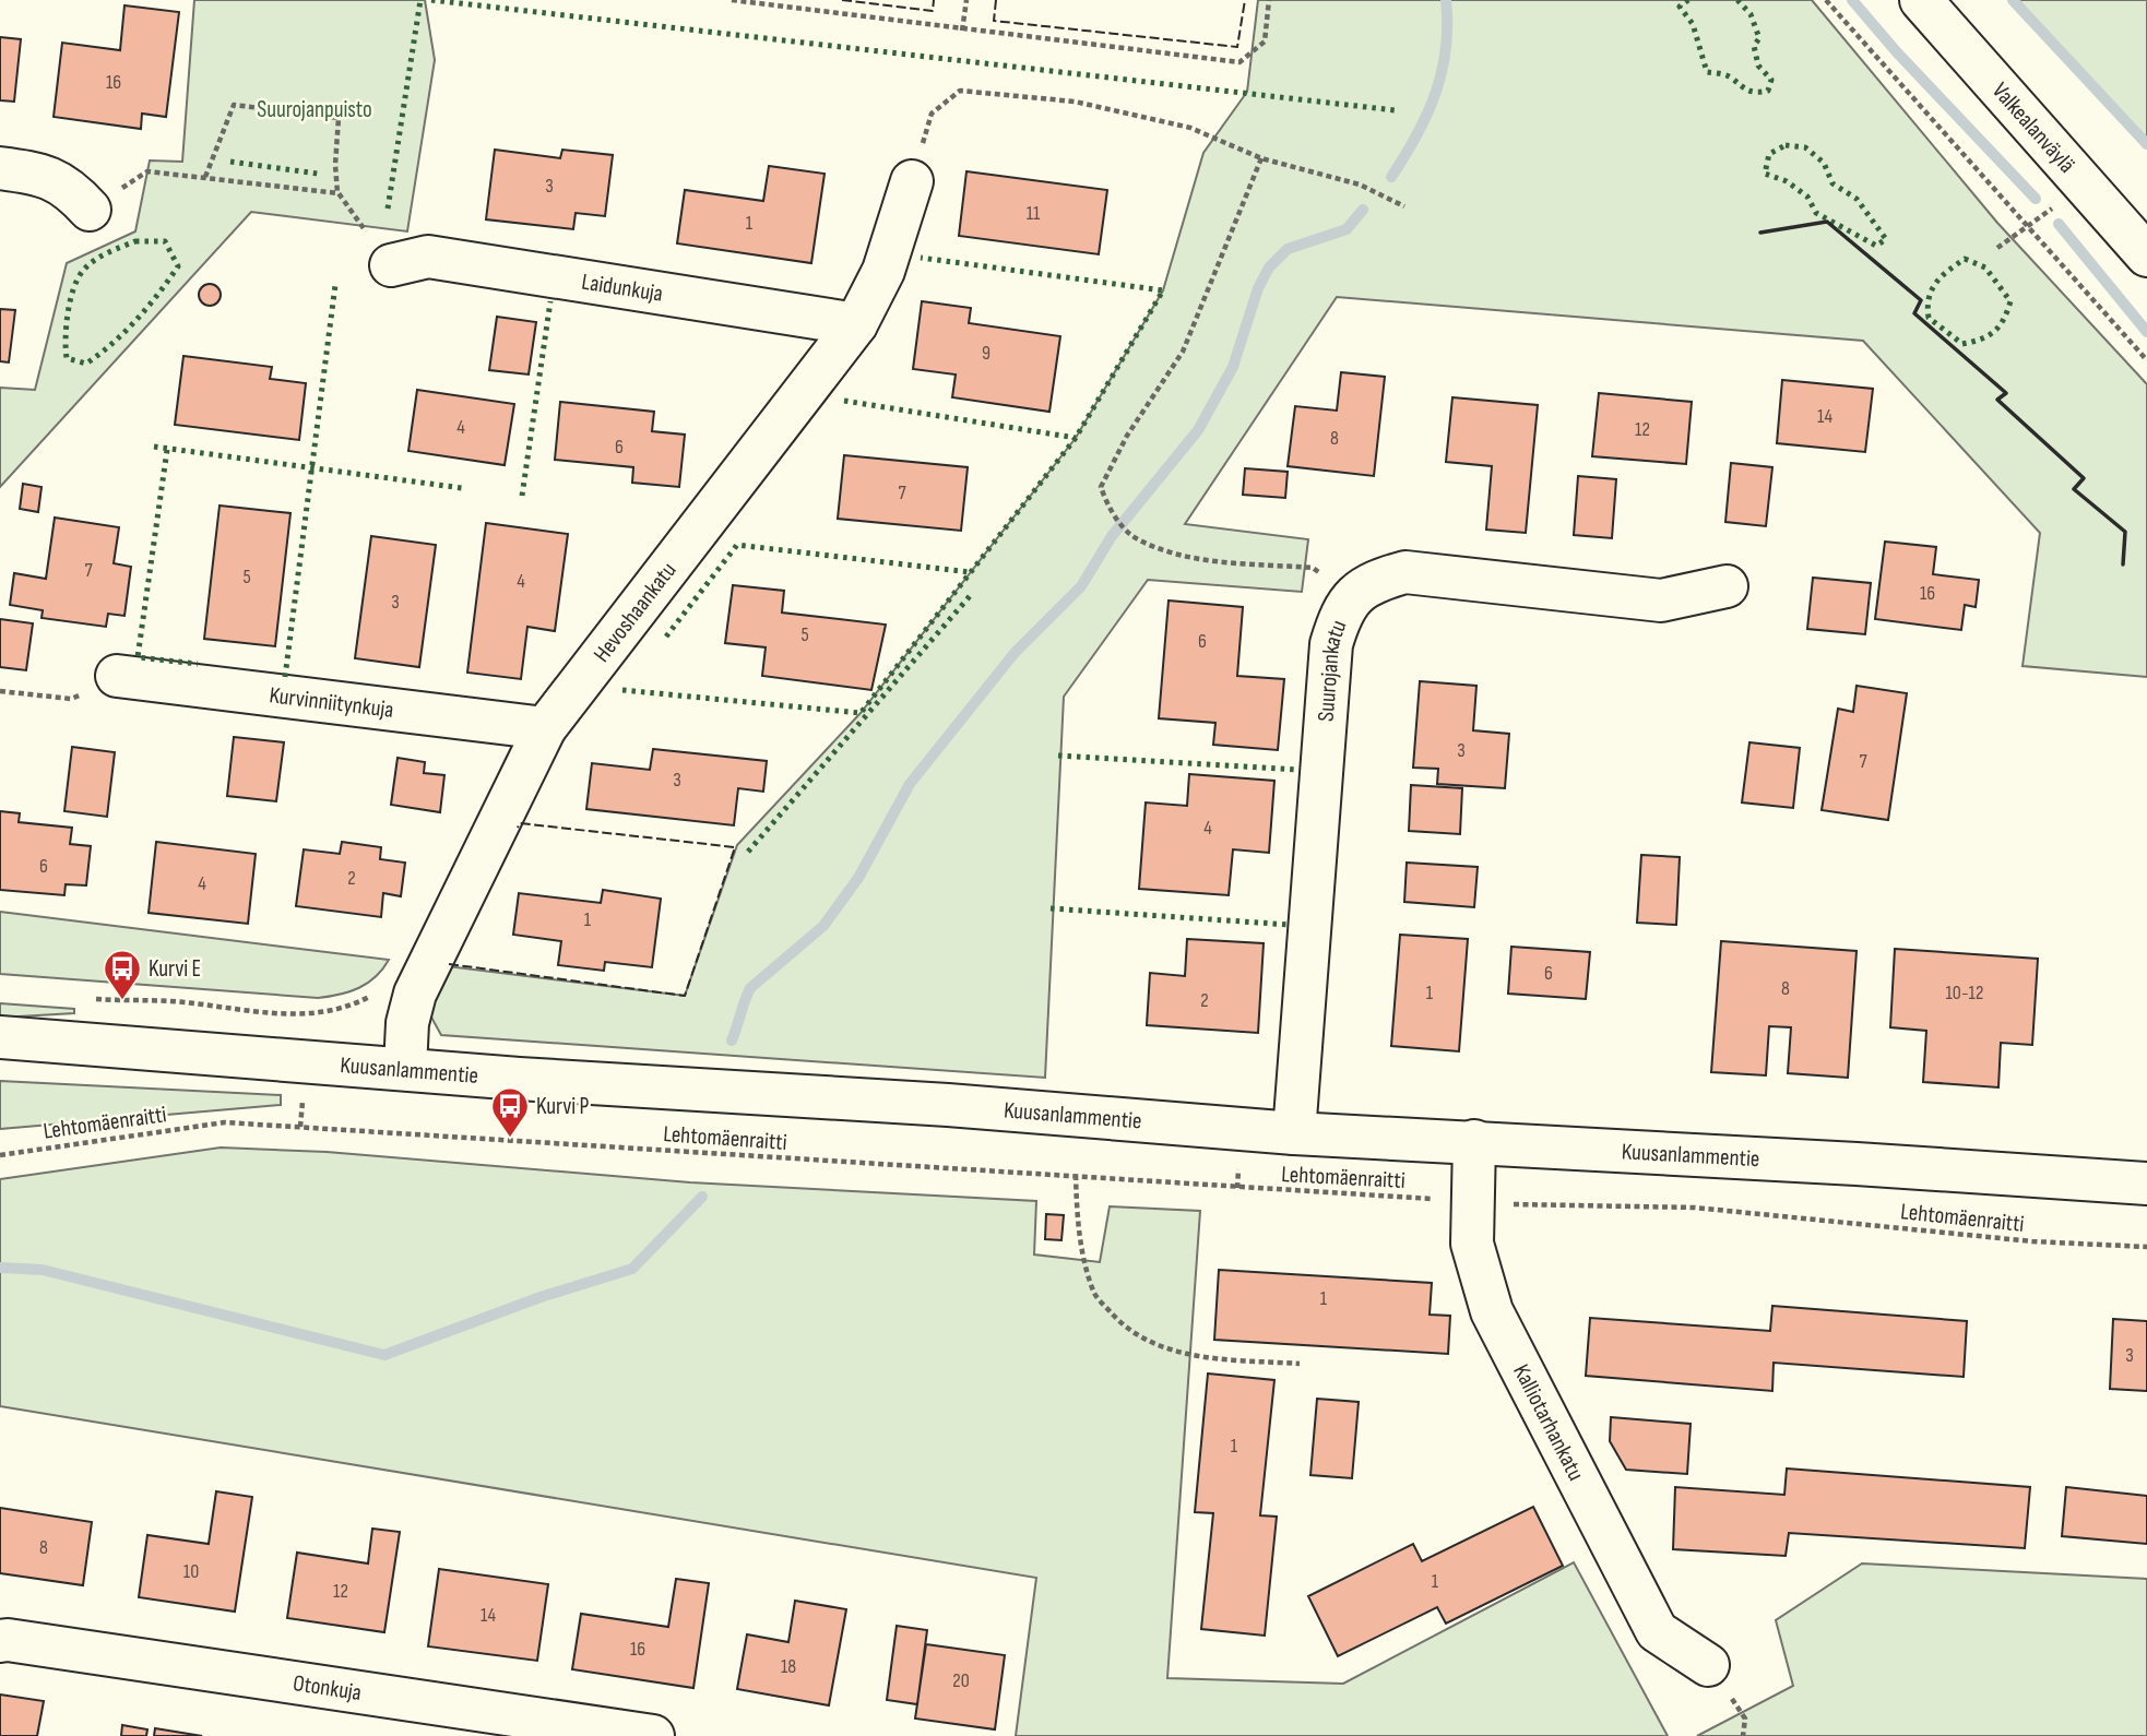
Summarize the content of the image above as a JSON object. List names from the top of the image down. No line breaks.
{"streets":{"street":["Valkealanväylä","Laidunkuja","Hevoshaankatu","Suurojankatu","Kurvinniitynkuja","Kuusanlammentie","Kalliotarhankatu","Otonkuja"],"path":["Lehtomäenraitti"]},"crossings":[["Laidunkuja","Hevoshaankatu"],["Hevoshaankatu","Kurvinniitynkuja"],["Hevoshaankatu","Kuusanlammentie"],["Suurojankatu","Kuusanlammentie"],["Kuusanlammentie","Kalliotarhankatu"]],"parks":["Suurojanpuisto"],"places":{"bus stop":["Kurvi E","Kurvi P"]},"house_numbers":["16","3","11","1","9","14","4","12","8","6","7","7","5","4","16","3","5","6","3","7","3","4","6","2","4","1","6","8","1","10-12","2","1","3","1","8","10","1","12","14","16","18","20"]}
